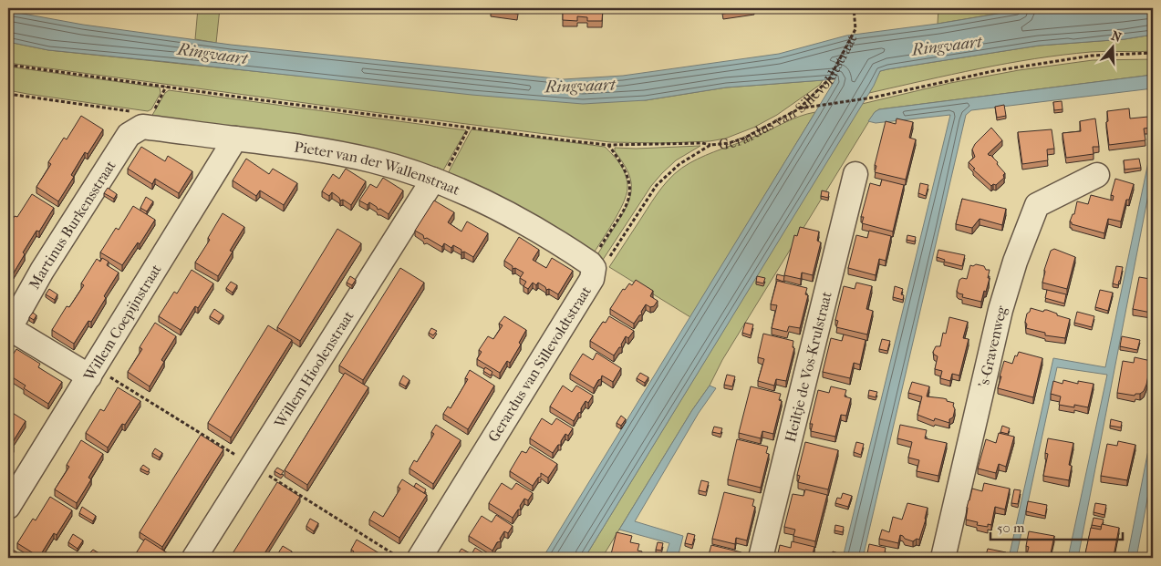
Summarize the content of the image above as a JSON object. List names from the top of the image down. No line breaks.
{"streets":{"street":["Gerardus van Sillevoldtstraat","Pieter van der Wallenstraat","Martinus Burkensstraat","Willem Coepijnstraat","'s-Gravenweg","Heiltje de Vos-Krulstraat","Willem Hioolenstraat"]},"crossings":[["Gerardus van Sillevoldtstraat","Pieter van der Wallenstraat"],["Pieter van der Wallenstraat","Martinus Burkensstraat"],["Pieter van der Wallenstraat","Willem Coepijnstraat"],["Pieter van der Wallenstraat","Willem Hioolenstraat"],["Martinus Burkensstraat","Willem Coepijnstraat"]],"water":["Ringvaart"],"scale_bar":"50 m","north":"top"}
